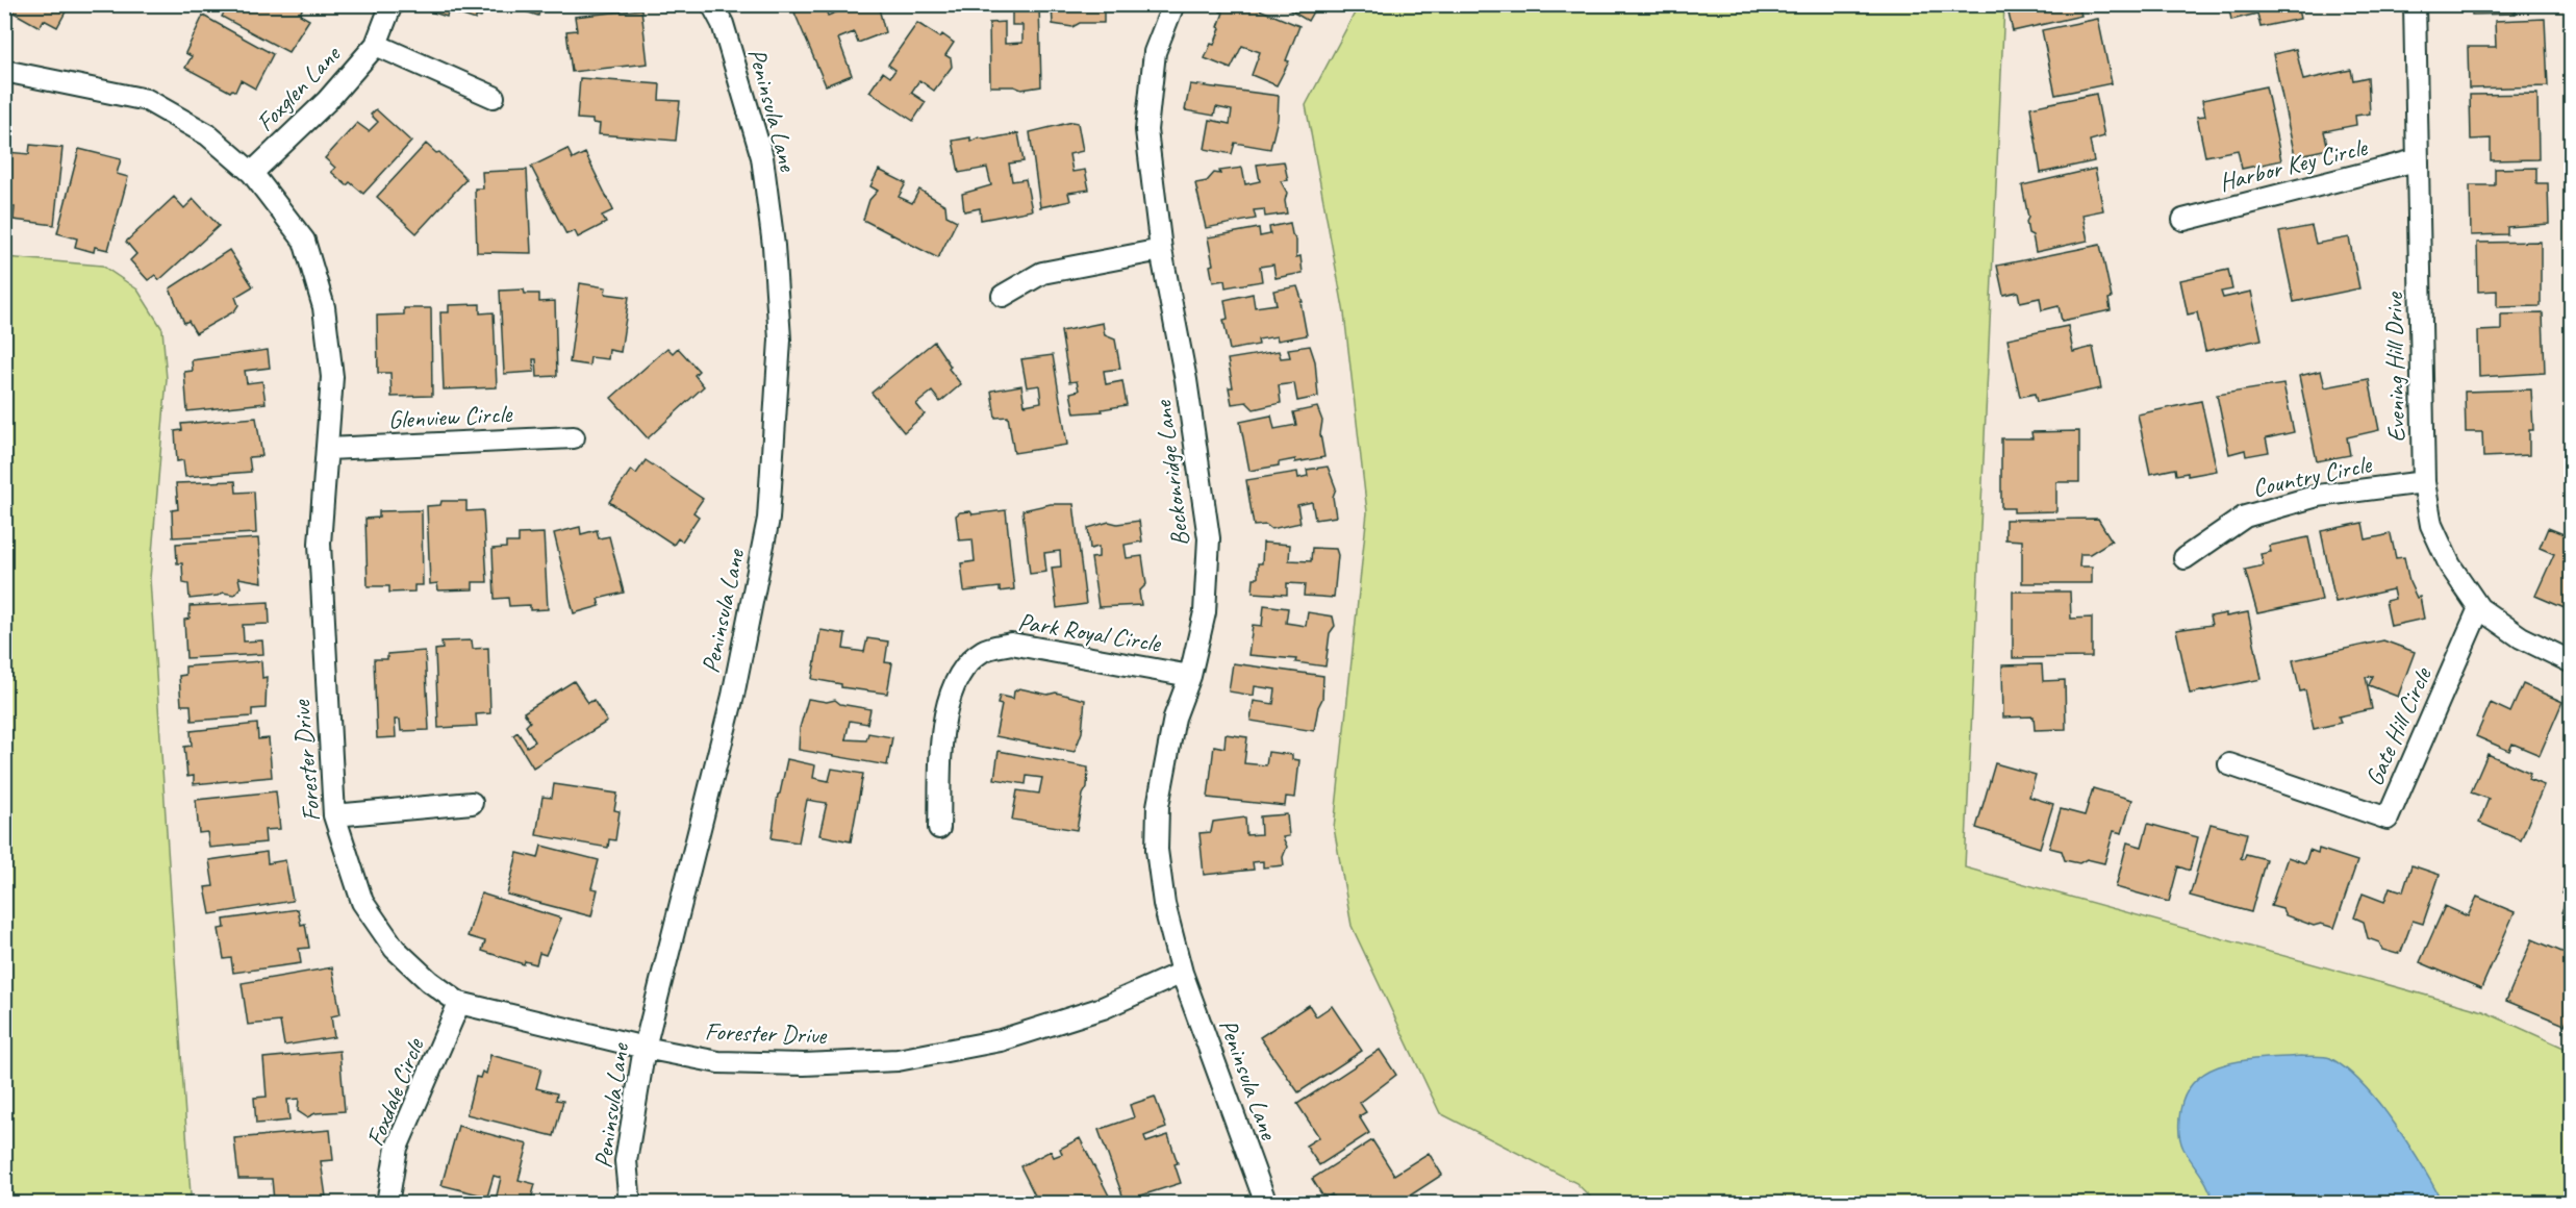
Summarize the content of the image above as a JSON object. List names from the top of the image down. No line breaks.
{"streets":{"street":["Foxglen Lane","Peninsula Lane","Harbor Key Circle","Evening Hill Drive","Glenview Circle","Beckonridge Lane","Country Circle","Park Royal Circle","Gate Hill Circle","Forester Drive","Foxdale Circle"]},"crossings":[["Foxglen Lane","Forester Drive"],["Peninsula Lane","Beckonridge Lane"],["Peninsula Lane","Forester Drive"],["Harbor Key Circle","Evening Hill Drive"],["Evening Hill Drive","Country Circle"],["Evening Hill Drive","Gate Hill Circle"],["Glenview Circle","Forester Drive"],["Beckonridge Lane","Park Royal Circle"],["Beckonridge Lane","Forester Drive"],["Forester Drive","Foxdale Circle"]]}
